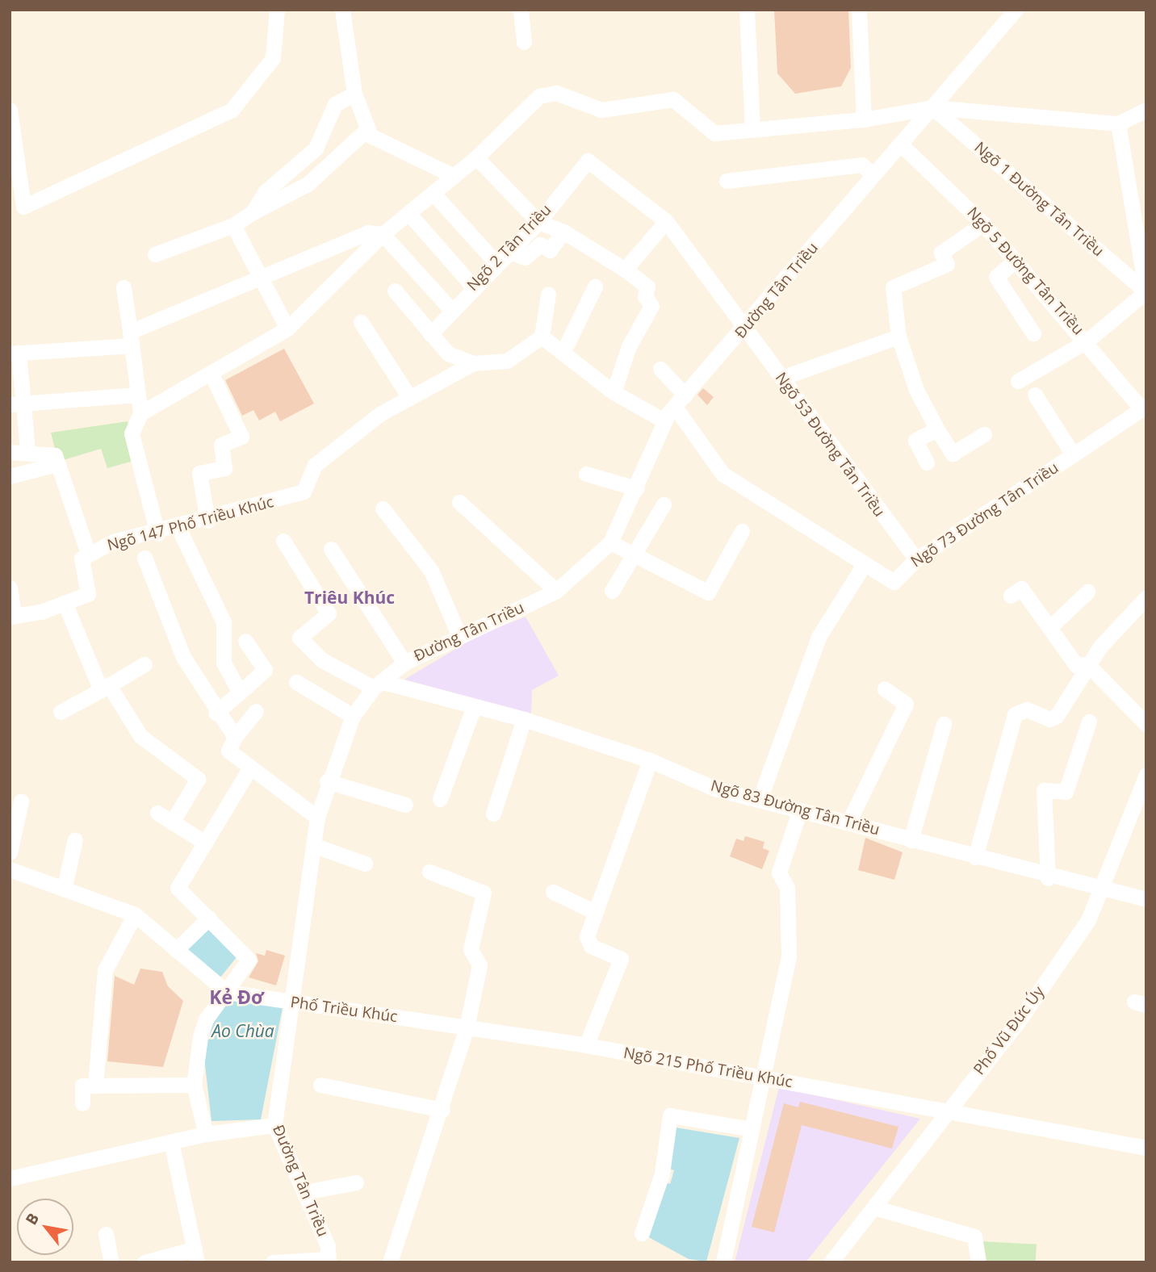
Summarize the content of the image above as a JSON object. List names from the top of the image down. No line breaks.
{"streets":{"street":["Ngõ 1 Đường Tân Triều","Ngõ 2 Tân Triều","Ngõ 5 Đường Tân Triều","Đường Tân Triều","Ngõ 53 Đường Tân Triều","Ngõ 73 Đường Tân Triều","Ngõ 147 Phố Triều Khúc","Ngõ 83 Đường Tân Triều","Phố Triều Khúc","Phố Vũ Đức Úy","Ngõ 215 Phố Triều Khúc"]},"crossings":[["Ngõ 1 Đường Tân Triều","Đường Tân Triều"],["Ngõ 2 Tân Triều","Ngõ 53 Đường Tân Triều"],["Ngõ 5 Đường Tân Triều","Đường Tân Triều"],["Ngõ 5 Đường Tân Triều","Ngõ 73 Đường Tân Triều"],["Đường Tân Triều","Ngõ 53 Đường Tân Triều"],["Đường Tân Triều","Ngõ 73 Đường Tân Triều"],["Đường Tân Triều","Ngõ 83 Đường Tân Triều"],["Đường Tân Triều","Phố Triều Khúc"],["Ngõ 53 Đường Tân Triều","Ngõ 73 Đường Tân Triều"],["Ngõ 83 Đường Tân Triều","Phố Vũ Đức Úy"],["Phố Triều Khúc","Ngõ 215 Phố Triều Khúc"],["Phố Vũ Đức Úy","Ngõ 215 Phố Triều Khúc"]],"districts":["Triêu Khúc","Kẻ Đơ"],"water":["Ao Chùa"],"north":"top left"}
